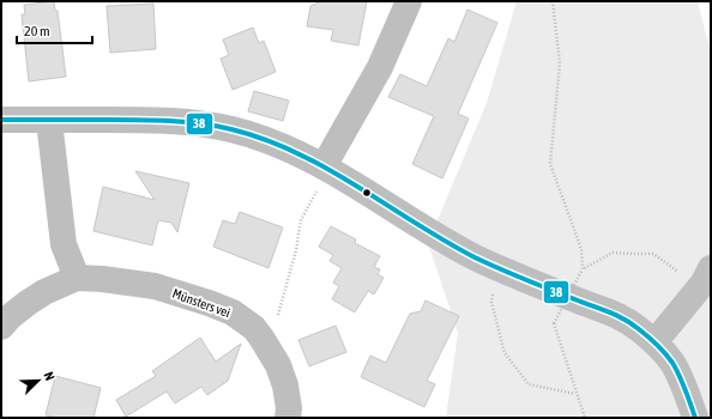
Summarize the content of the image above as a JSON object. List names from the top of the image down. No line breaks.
{"streets":{"street":["Münsters vei"]},"lines":["transit line 38"],"scale_bar":"20 m","north":"top right"}
